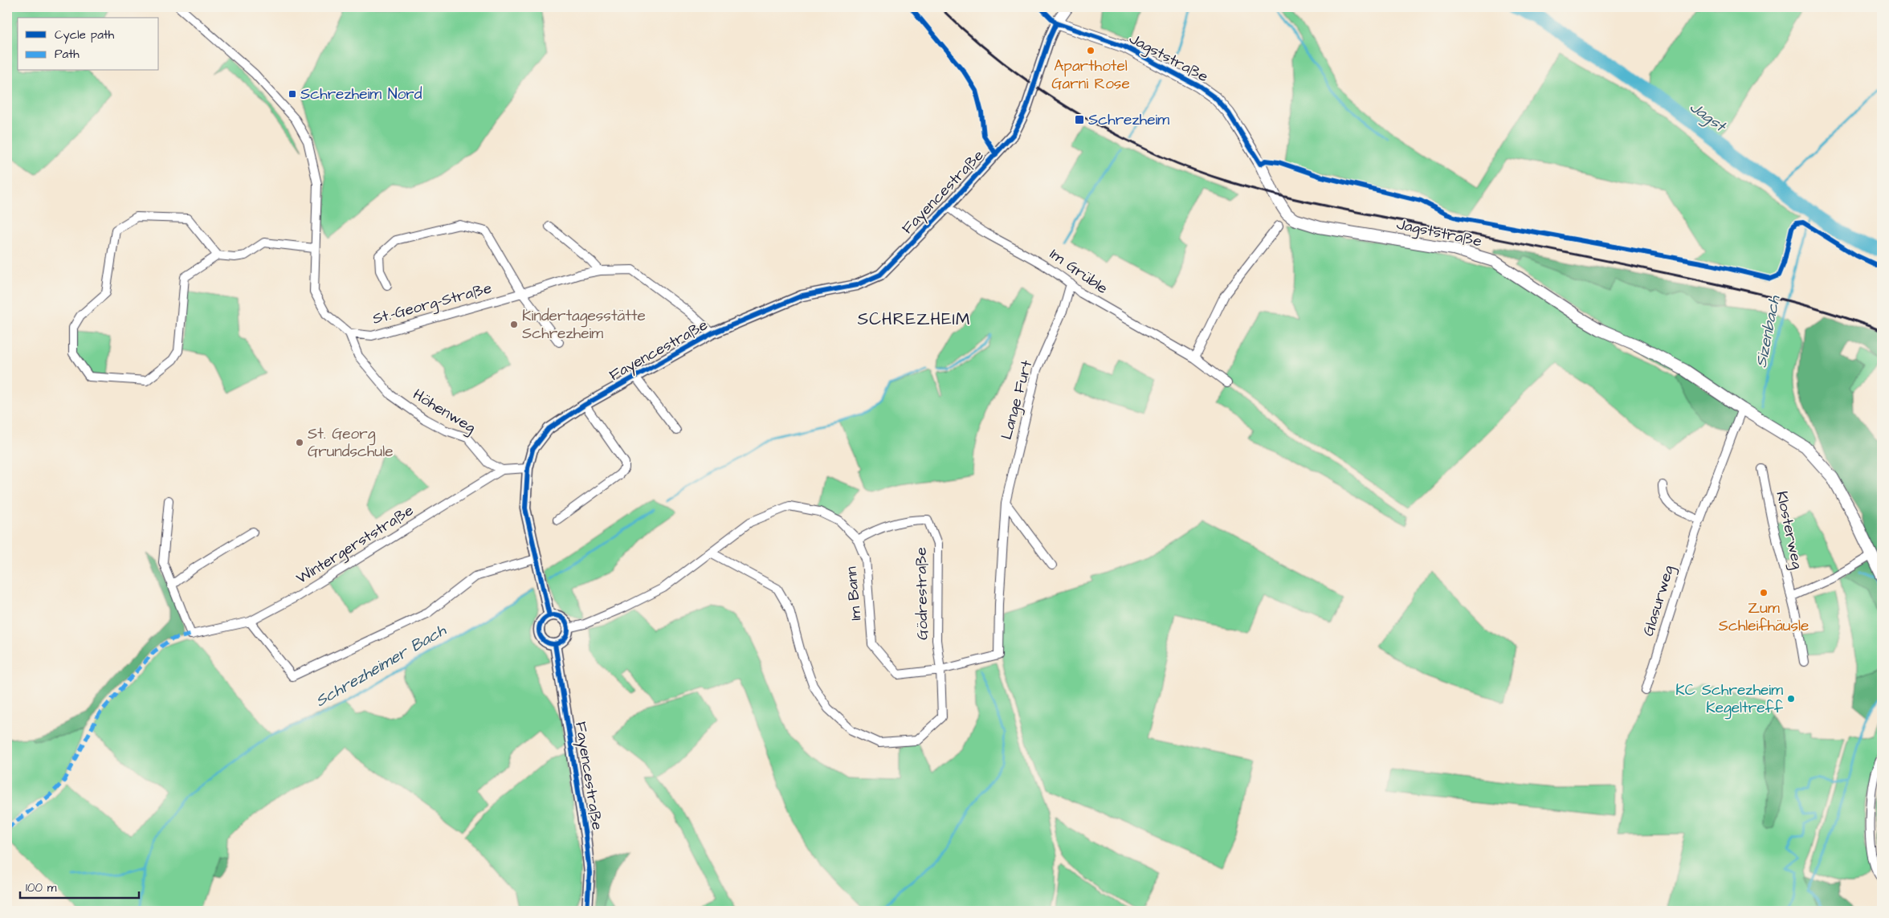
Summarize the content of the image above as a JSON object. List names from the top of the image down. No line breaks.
{"streets":{"main road":["Jagststraße","Fayencestraße"],"street":["Im Grüble","St.-Georg-Straße","Lange Furt","Höhenweg","Klosterweg","Wintergerststraße","Im Bann","Gödrestraße","Glasurweg"]},"crossings":[["Jagststraße","Fayencestraße"],["Jagststraße","Klosterweg"],["Jagststraße","Glasurweg"],["Fayencestraße","Im Grüble"],["Fayencestraße","St.-Georg-Straße"],["Fayencestraße","Wintergerststraße"],["Fayencestraße","Im Bann"],["Im Grüble","Lange Furt"],["St.-Georg-Straße","Höhenweg"],["Lange Furt","Im Bann"],["Höhenweg","Wintergerststraße"],["Im Bann","Gödrestraße"]],"districts":["SCHREZHEIM"],"water":["Jagst","Sizenbach","Schrezheimer Bach"],"places":{"other":["Aparthotel Garni Rose","Kindertagesstätte Schrezheim","St. Georg Grundschule","Zum Schleifhäusle","KC Schrezheim Kegeltreff"],"transit":["Schrezheim Nord","Schrezheim"]},"legend":["Cycle path","Path"],"scale_bar":"100 m"}
